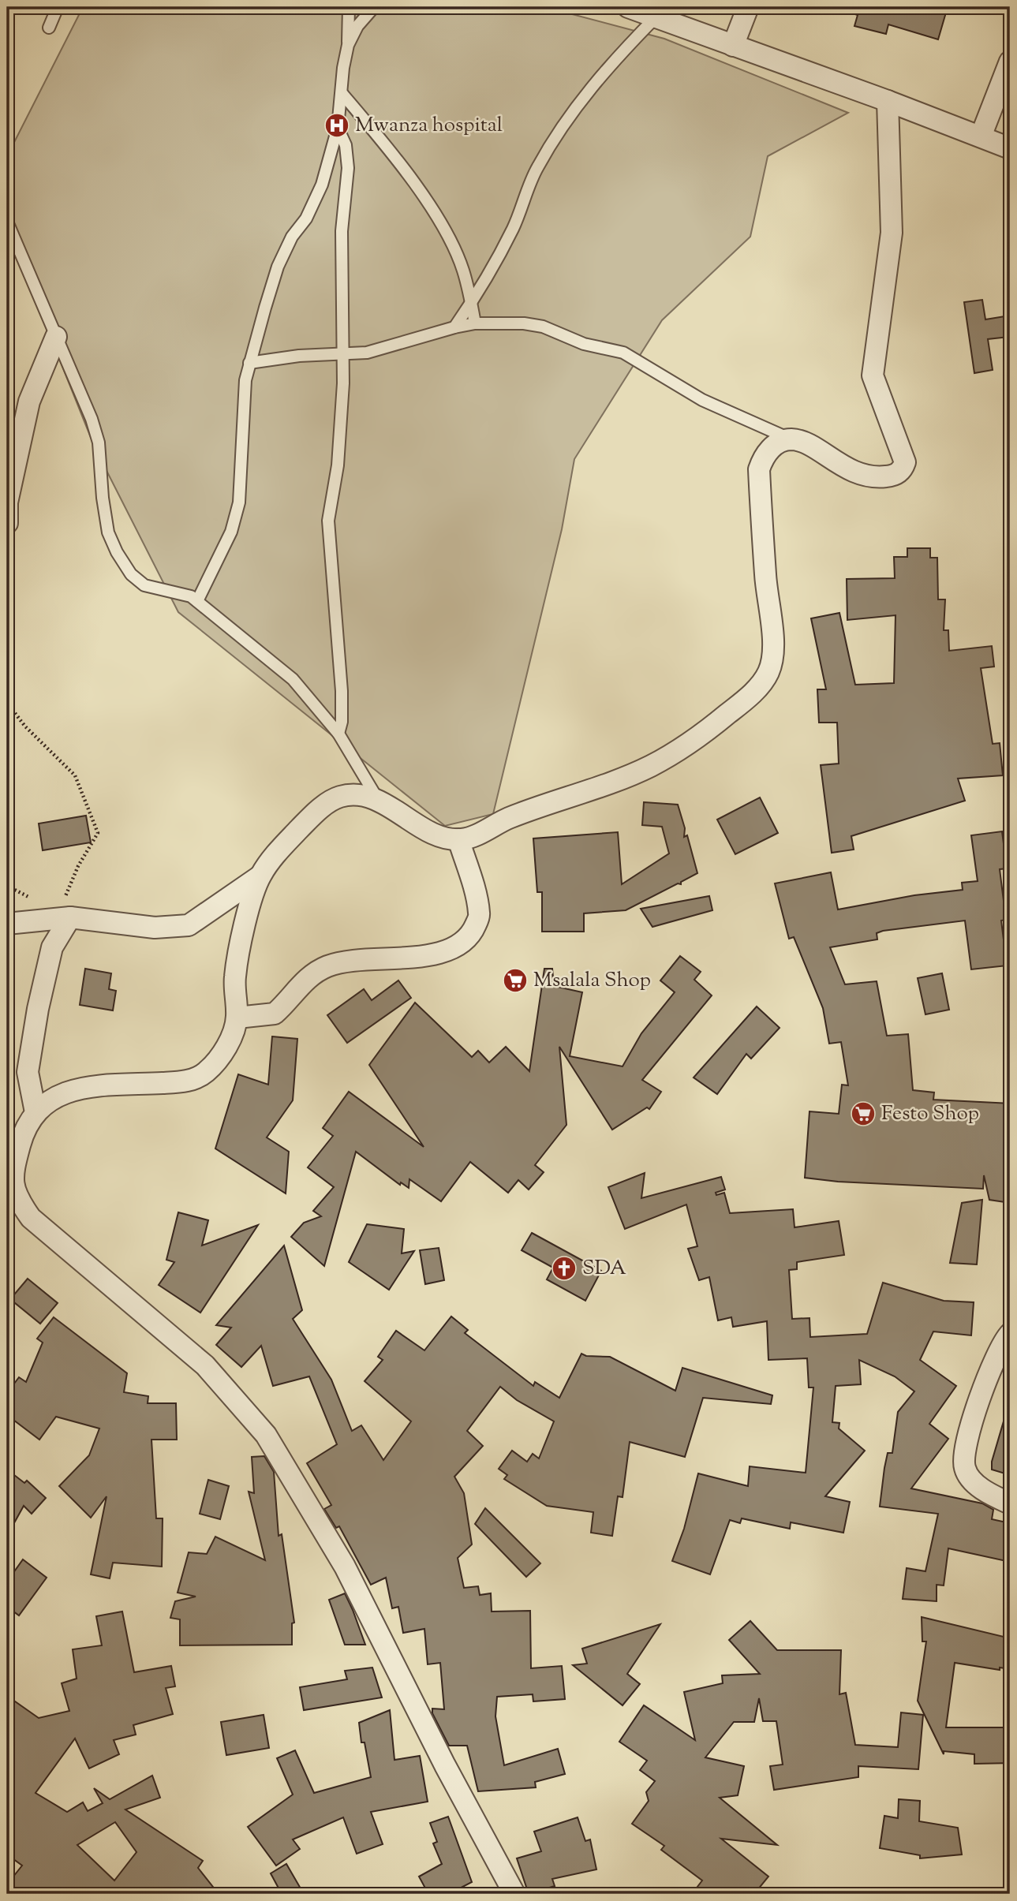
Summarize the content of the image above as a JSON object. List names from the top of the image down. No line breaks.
{"places":{"hospital":["Mwanza hospital"],"supermarket":["Msalala Shop","Festo Shop"],"church":["SDA"]}}
